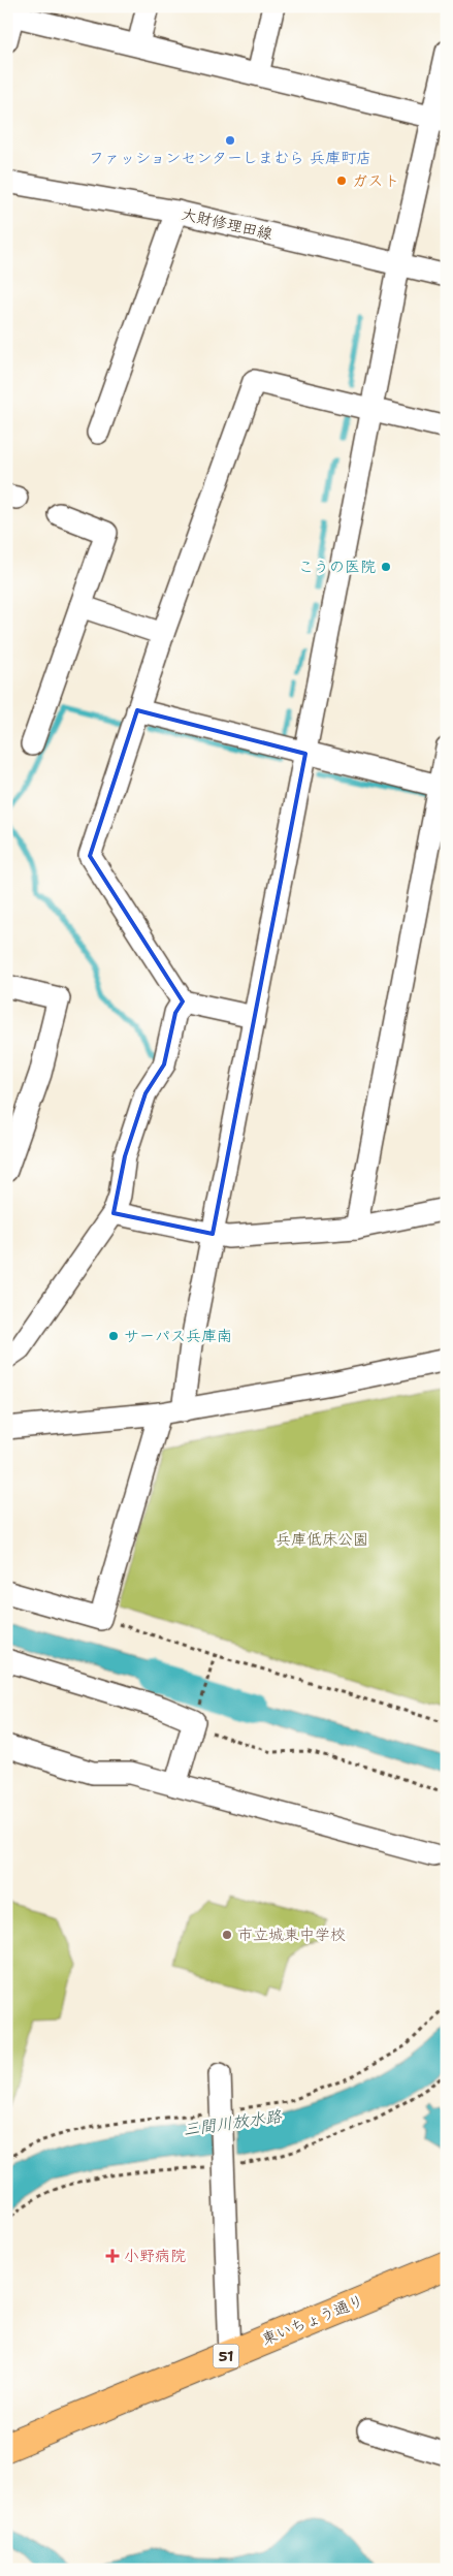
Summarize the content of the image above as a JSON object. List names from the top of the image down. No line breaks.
{"streets":{"main road":["東いちょう通り","51"],"street":["大財修理田線"]},"water":["三間川放水路"],"parks":["兵庫低床公園"],"places":{"other":["ファッションセンターしまむら 兵庫町店","ガスト","こうの医院","サーパス兵庫南","市立城東中学校"],"health":["小野病院"]}}
